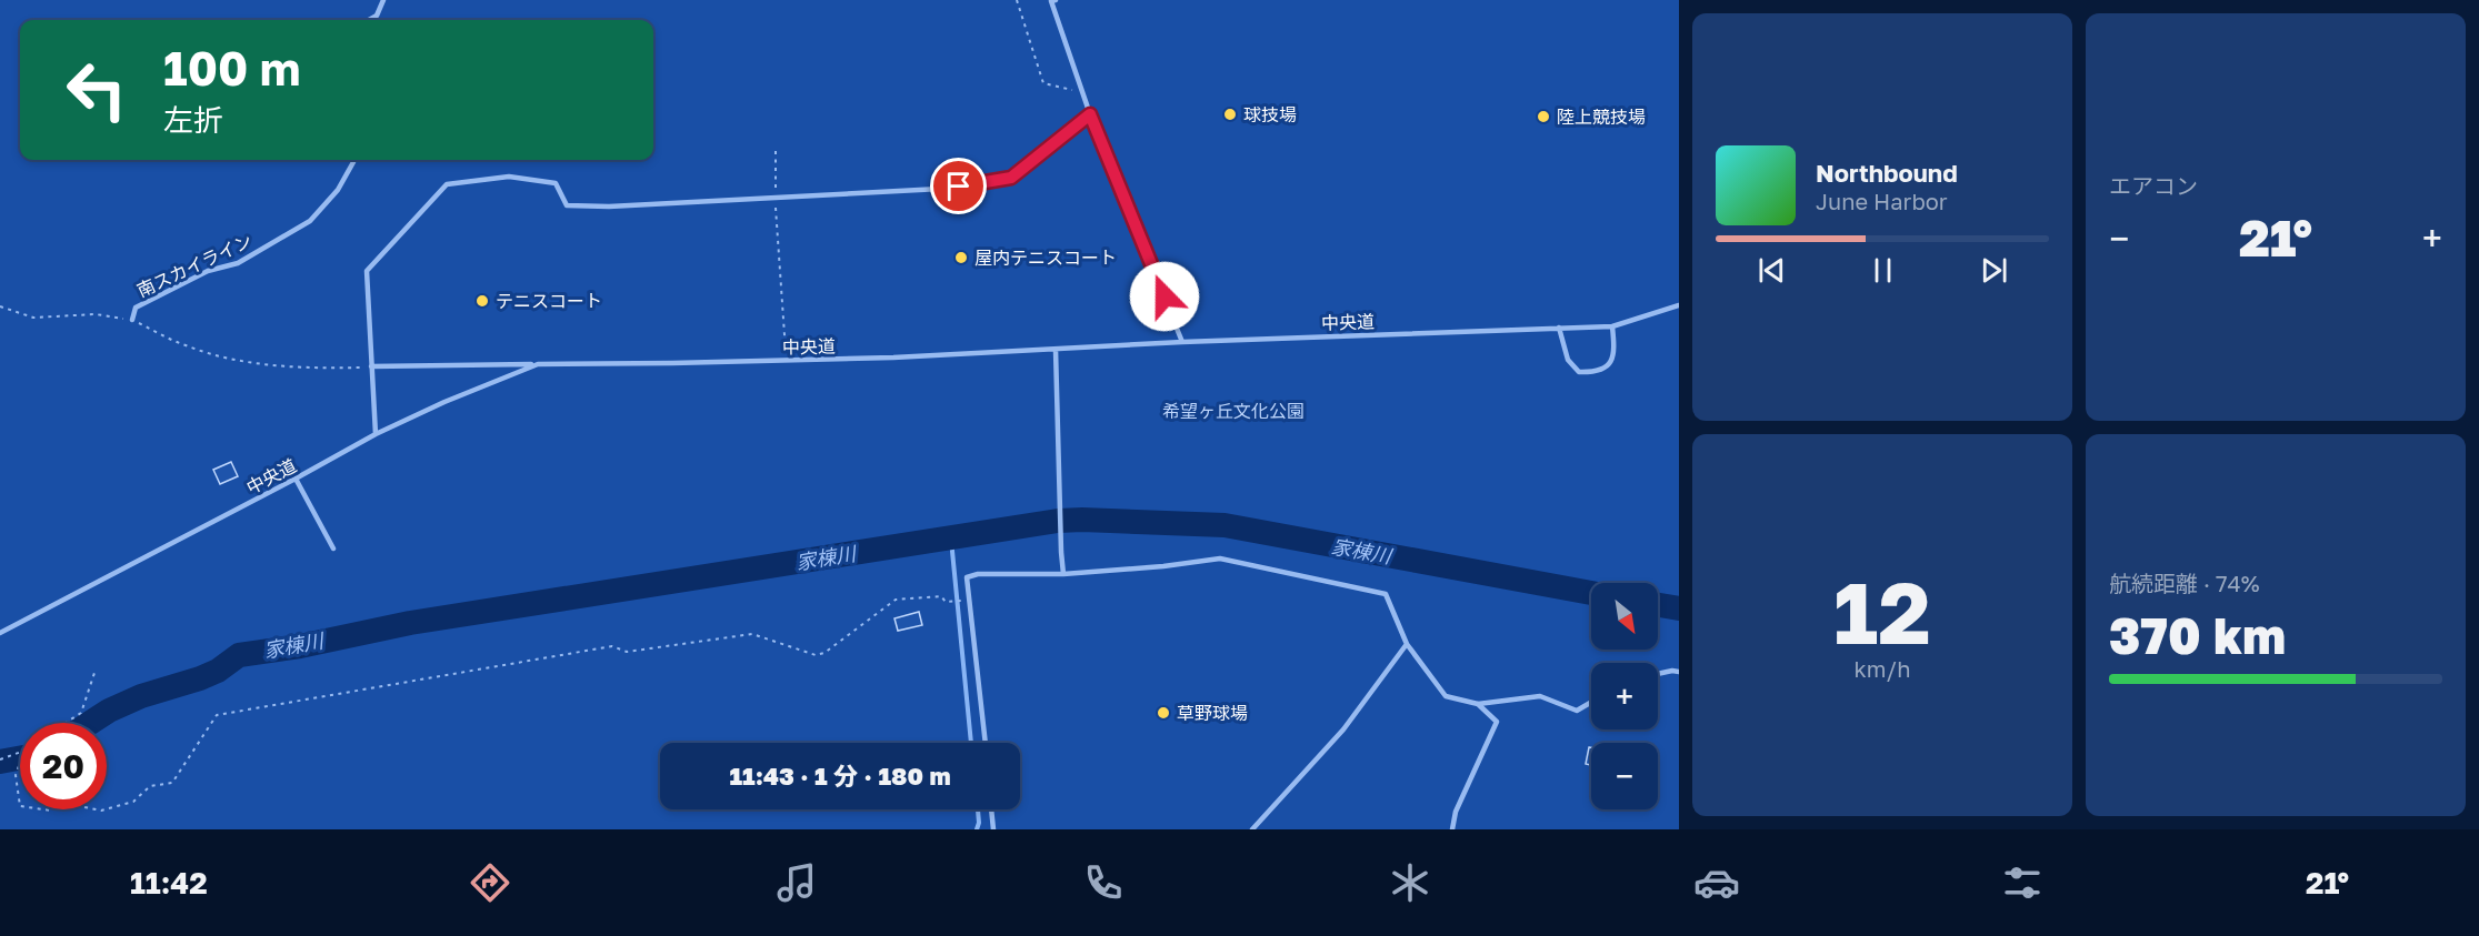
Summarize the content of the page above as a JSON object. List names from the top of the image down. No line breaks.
{"streets":{"lane":["南スカイライン","中央道"]},"water":["家棟川"],"parks":["希望ヶ丘文化公園"],"places":["球技場","陸上競技場","屋内テニスコート","テニスコート","草野球場"],"north":"bottom right","page":{"tile":["エアコン",["12","km/h"],["航続距離 · 74%","370 km"]],"turn":["100 m","左折"],"song":["Northbound","June Harbor"],"heat":["−","21°","+"],"map_buttons":["+","−"],"limit":"20","trip":"11:43 · 1 分 · 180 m","tabs":["11:42","21°"]}}
